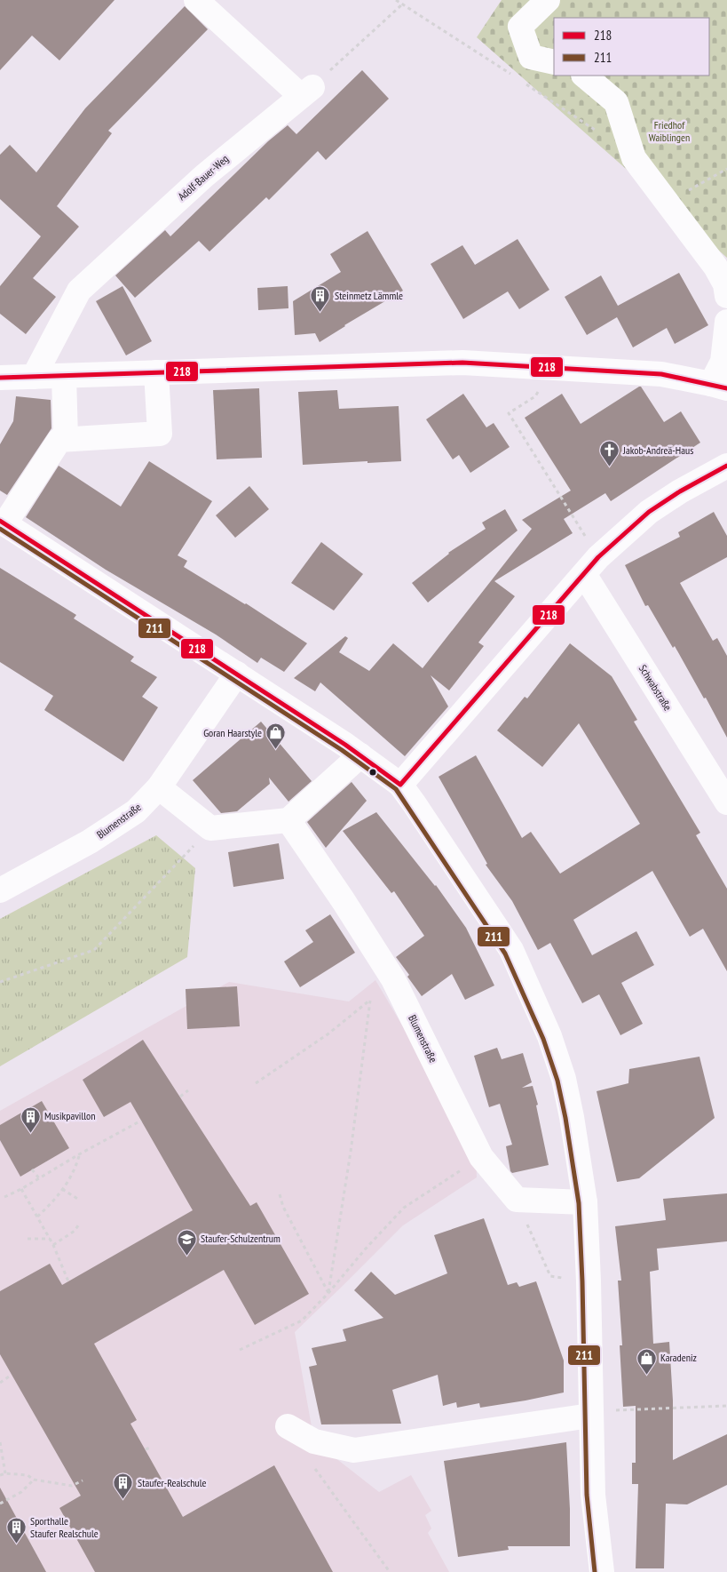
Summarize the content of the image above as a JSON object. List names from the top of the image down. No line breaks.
{"streets":{"street":["Adolf-Bauer-Weg","Schwabstraße","Blumenstraße"]},"parks":["Friedhof Waiblingen"],"places":{"building":["Steinmetz Lämmle","Musikpavillon","Staufer-Realschule","Sporthalle Staufer Realschule"],"church":["Jakob-Andreä-Haus"],"shop":["Goran Haarstyle","Karadeniz"],"school or university":["Staufer-Schulzentrum"]},"lines":["transit line 218","transit line 211"],"legend":["218","211"]}
